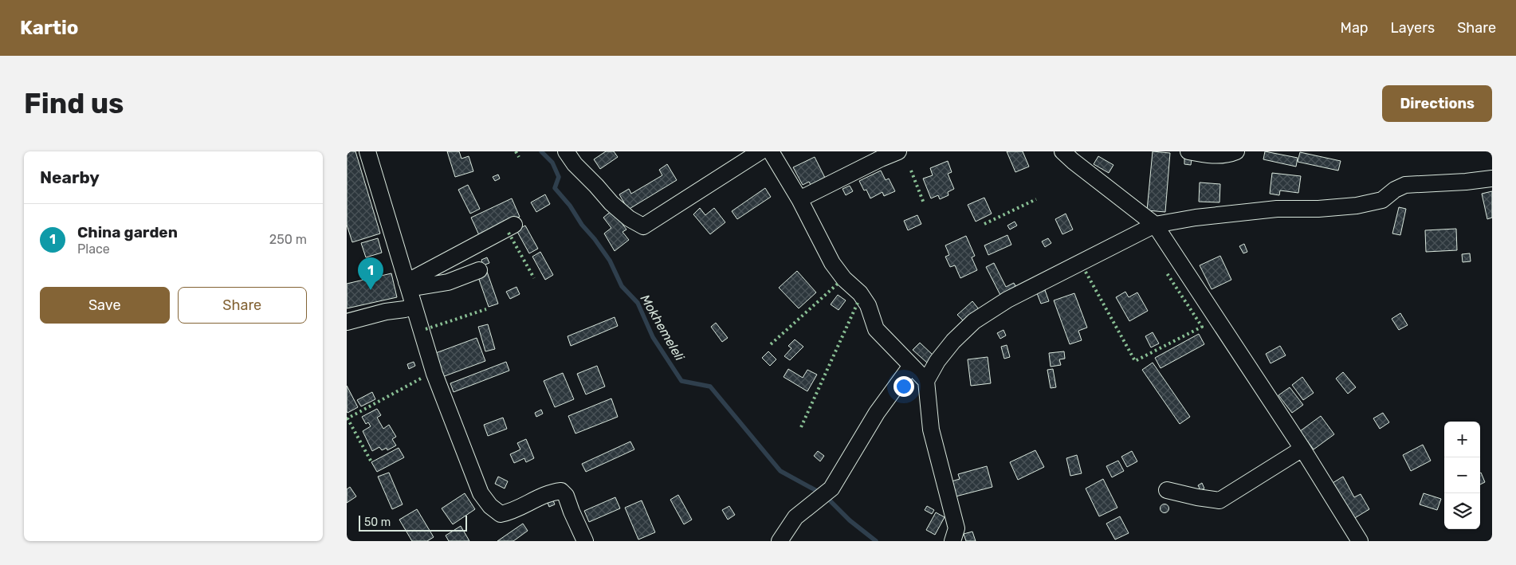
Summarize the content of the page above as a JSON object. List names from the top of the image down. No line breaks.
{"water":["Mokhemeleli"],"scale_bar":"50 m","page":{"header":"Kartio","nav":["Map","Layers","Share"],"buttons":["Directions",["Save","Share"]],"title":"Find us","heading":"Nearby","list":[{"mark":"1","name":"China garden","note":"Place","value":"250 m"}],"pins":"1","map_buttons":["+","−"],"scale":"50 m"}}
